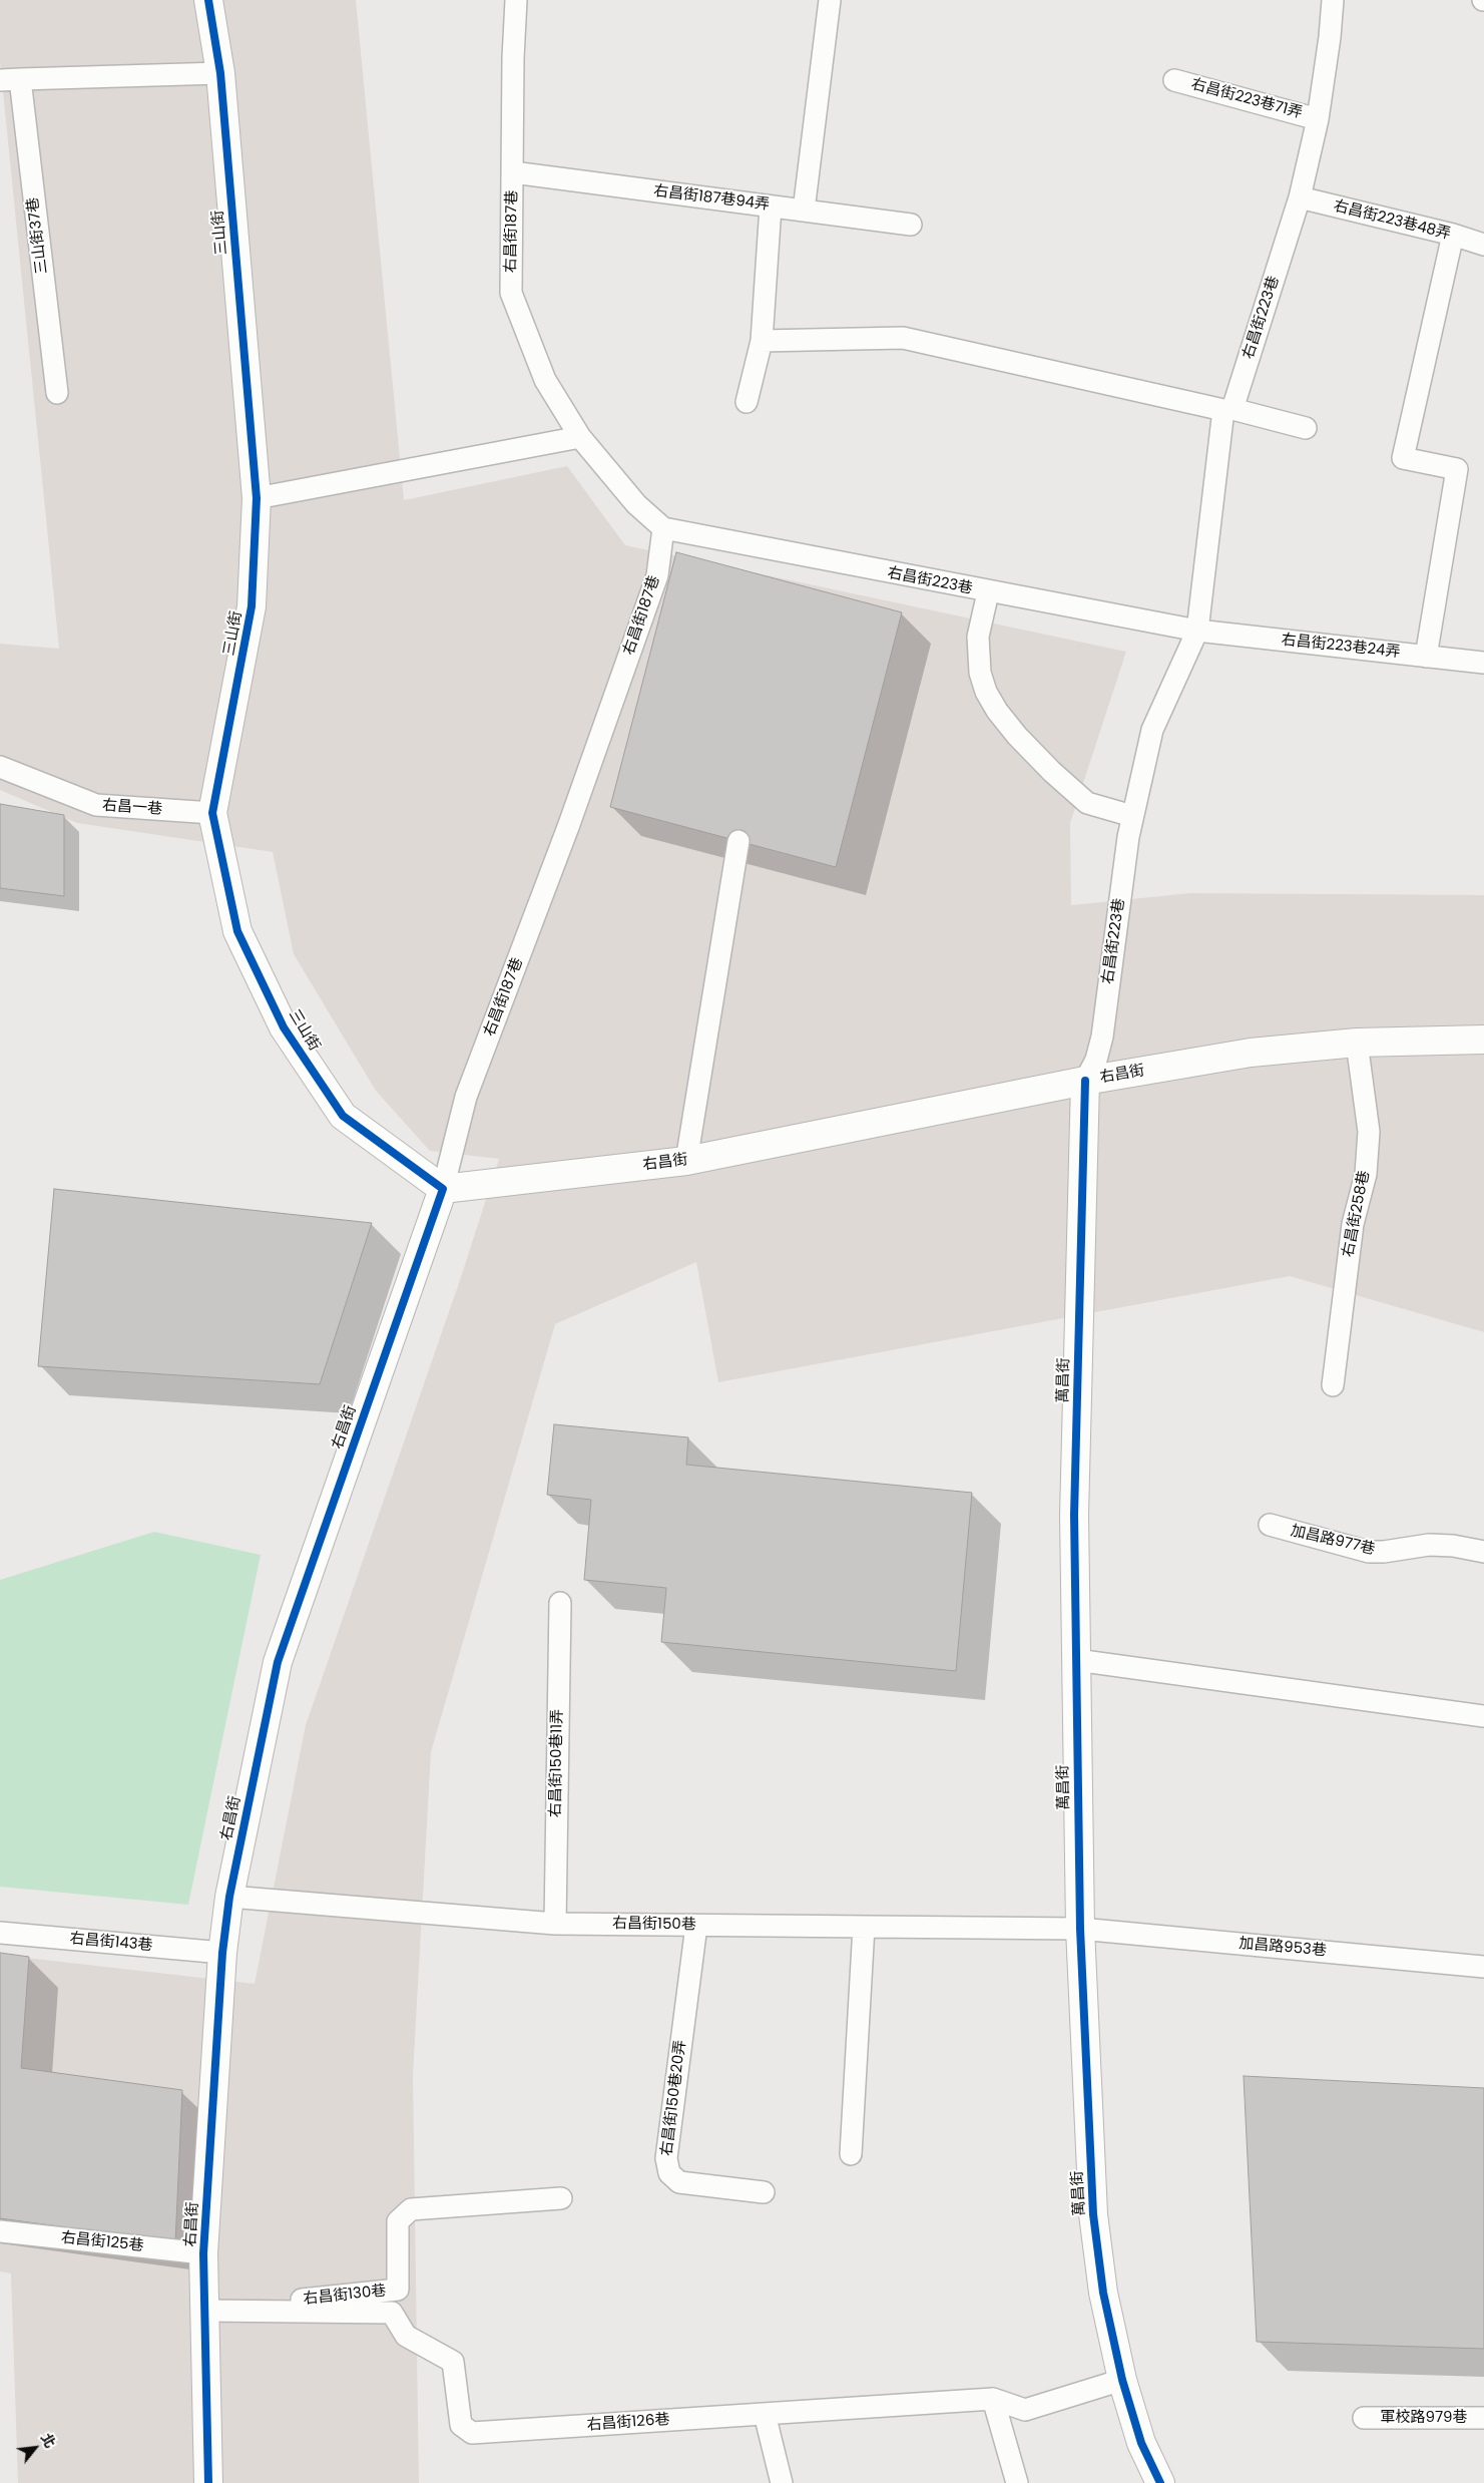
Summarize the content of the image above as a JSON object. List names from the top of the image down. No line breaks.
{"streets":{"street":["三山街","右昌街","萬昌街"],"lane":["右昌街223巷71弄","右昌街187巷94弄","右昌街223巷48弄","右昌街187巷","三山街37巷","右昌街223巷","右昌街223巷24弄","右昌一巷","右昌街258巷","加昌路977巷","右昌街150巷11弄","右昌街150巷","右昌街143巷","加昌路953巷","右昌街150巷20弄","右昌街125巷","右昌街130巷","軍校路979巷","右昌街126巷"]},"crossings":[["右昌街223巷71弄","右昌街223巷"],["右昌街187巷94弄","右昌街187巷"],["右昌街223巷48弄","右昌街223巷"],["右昌街187巷","三山街"],["右昌街187巷","右昌街223巷"],["右昌街187巷","右昌街"],["三山街","三山街37巷"],["三山街","右昌一巷"],["三山街","右昌街"],["右昌街223巷","右昌街223巷24弄"],["右昌街223巷","右昌街"],["右昌街223巷","萬昌街"],["右昌街","右昌街258巷"],["右昌街","萬昌街"],["右昌街","右昌街150巷"],["右昌街","右昌街143巷"],["右昌街","右昌街125巷"],["右昌街","右昌街130巷"],["右昌街","右昌街126巷"],["萬昌街","右昌街150巷"],["萬昌街","加昌路953巷"],["萬昌街","右昌街126巷"],["右昌街150巷11弄","右昌街150巷"],["右昌街150巷","加昌路953巷"],["右昌街150巷","右昌街150巷20弄"],["右昌街130巷","右昌街126巷"]],"north":"top right"}
